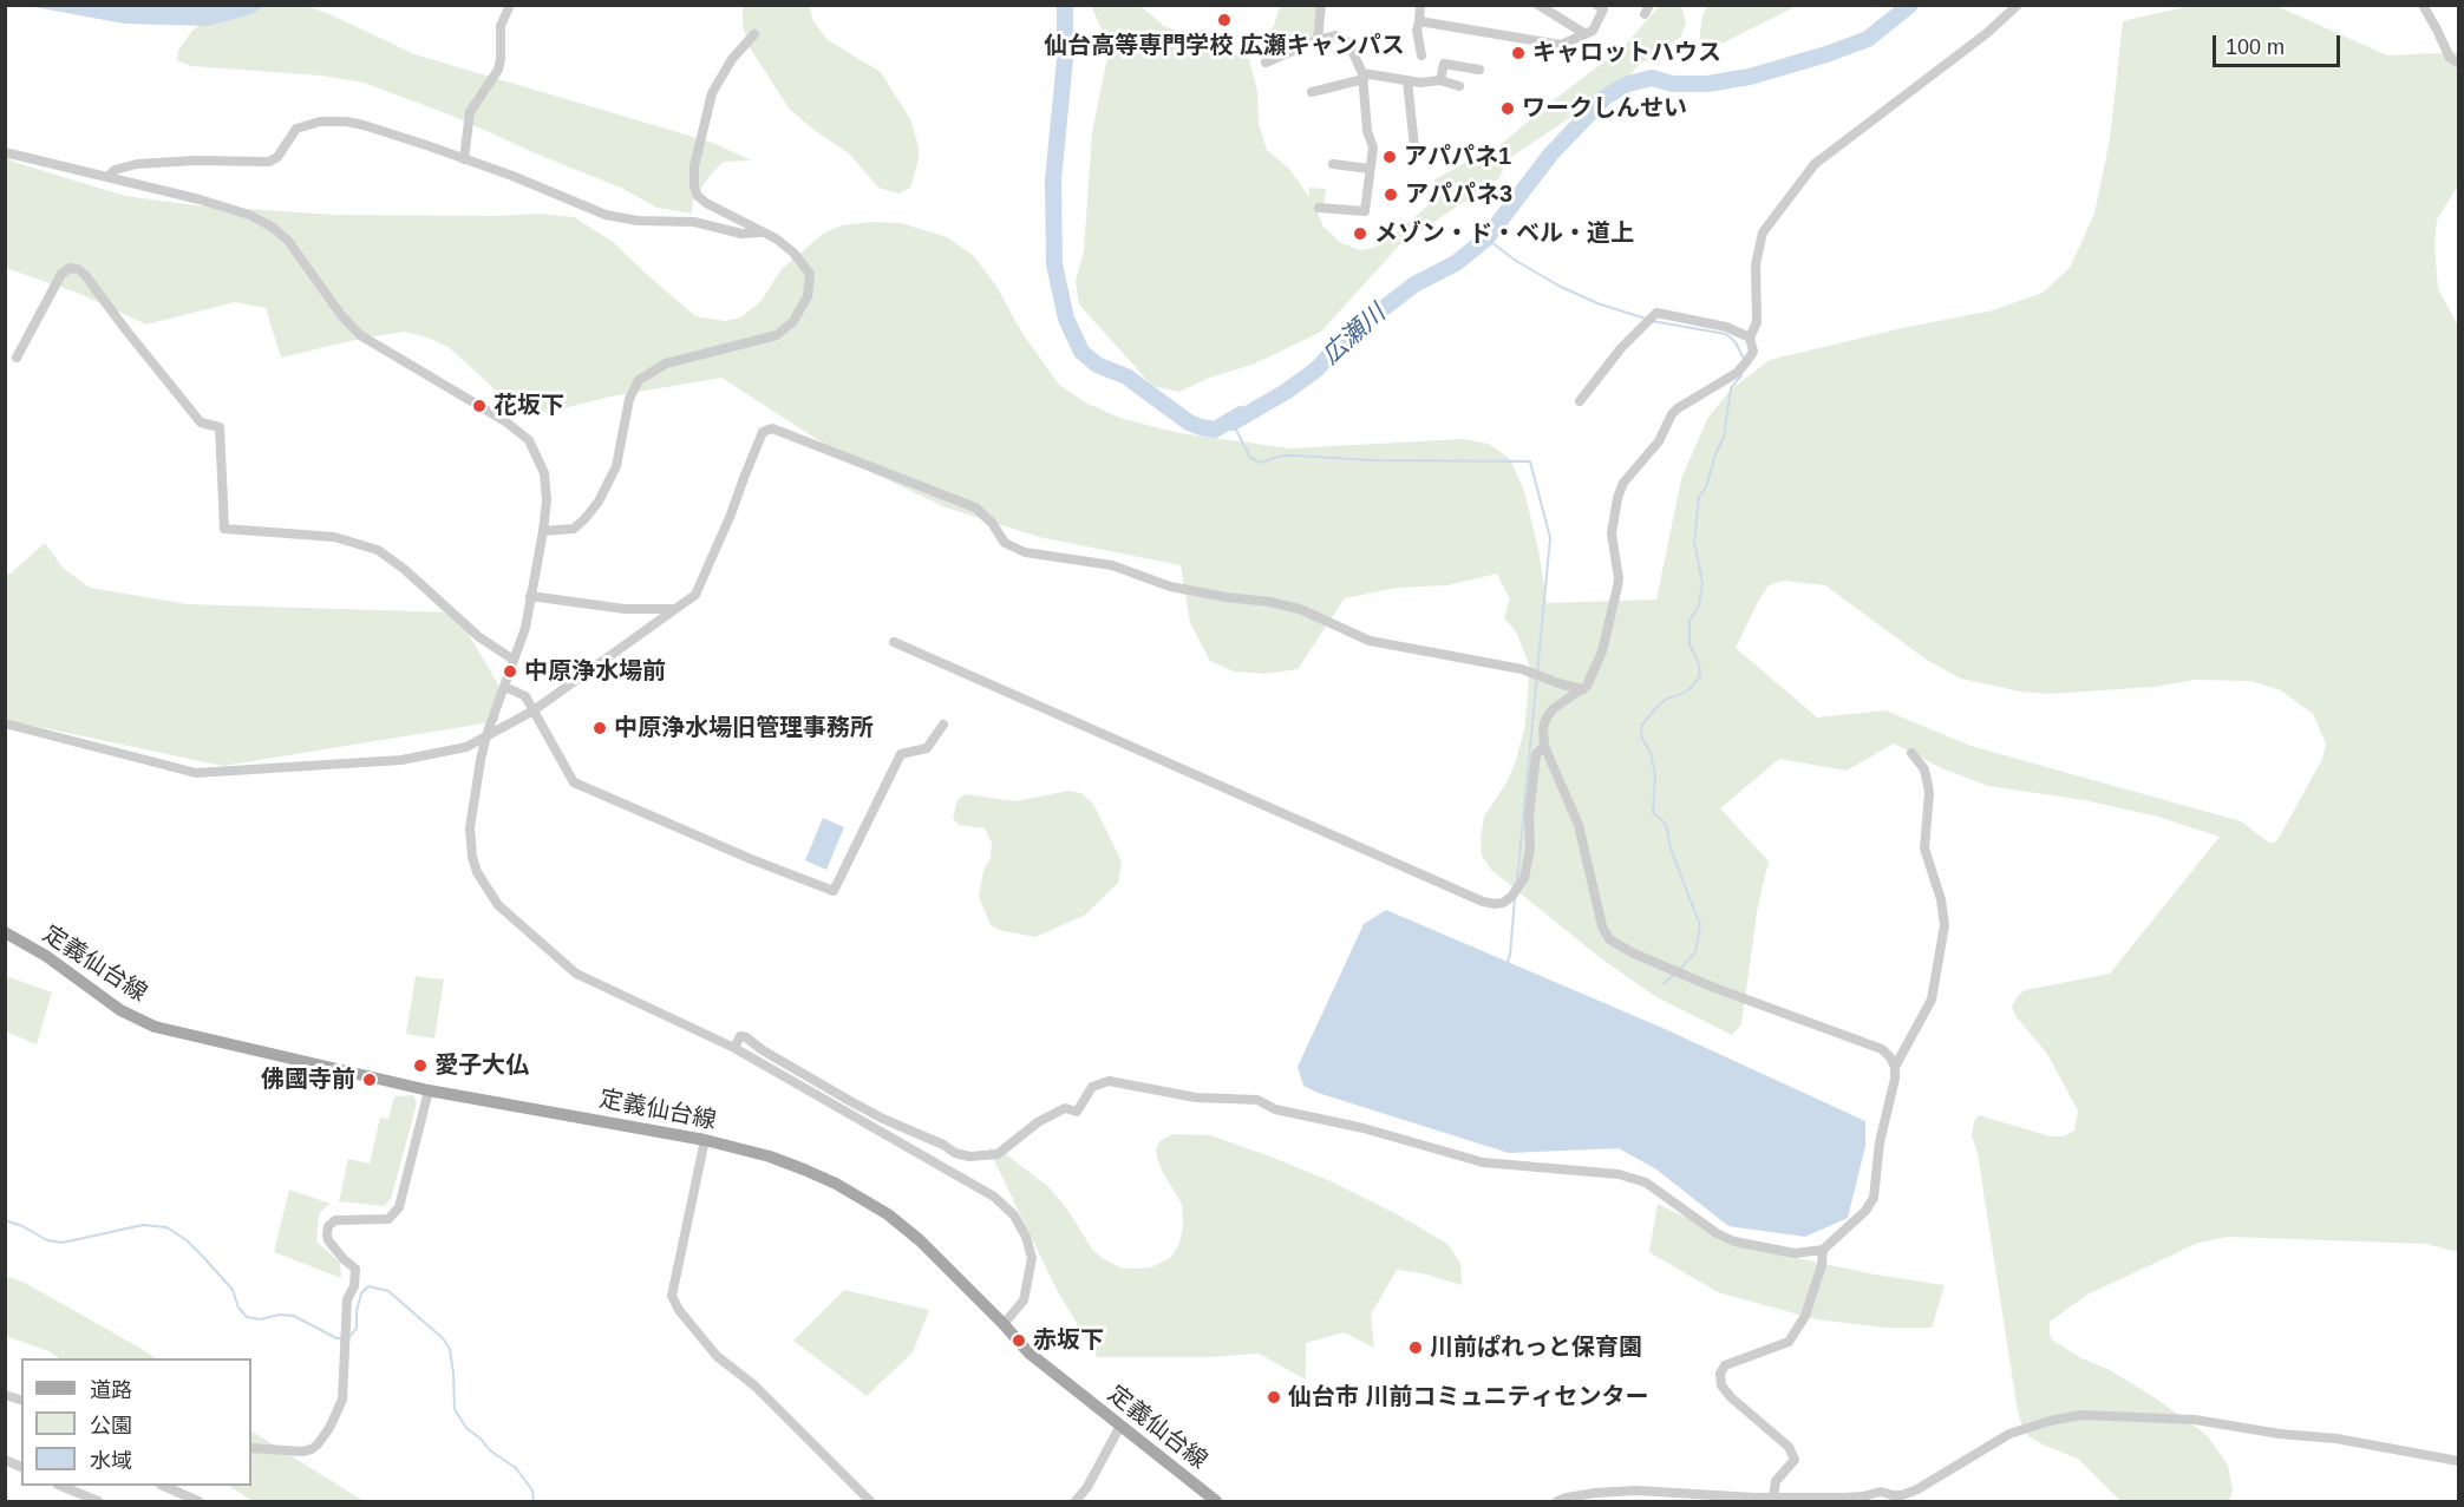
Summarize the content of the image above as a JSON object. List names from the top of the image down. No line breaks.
{"streets":{"main road":["定義仙台線"]},"water":["広瀬川"],"places":["仙台高等専門学校 広瀬キャンパス","キャロットハウス","ワークしんせい","アパパネ1","アパパネ3","メゾン・ド・ベル・道上","花坂下","中原浄水場前","中原浄水場旧管理事務所","愛子大仏","佛國寺前","赤坂下","川前ぱれっと保育園","仙台市 川前コミュニティセンター"],"legend":["道路","公園","水域"],"scale_bar":"100 m"}
